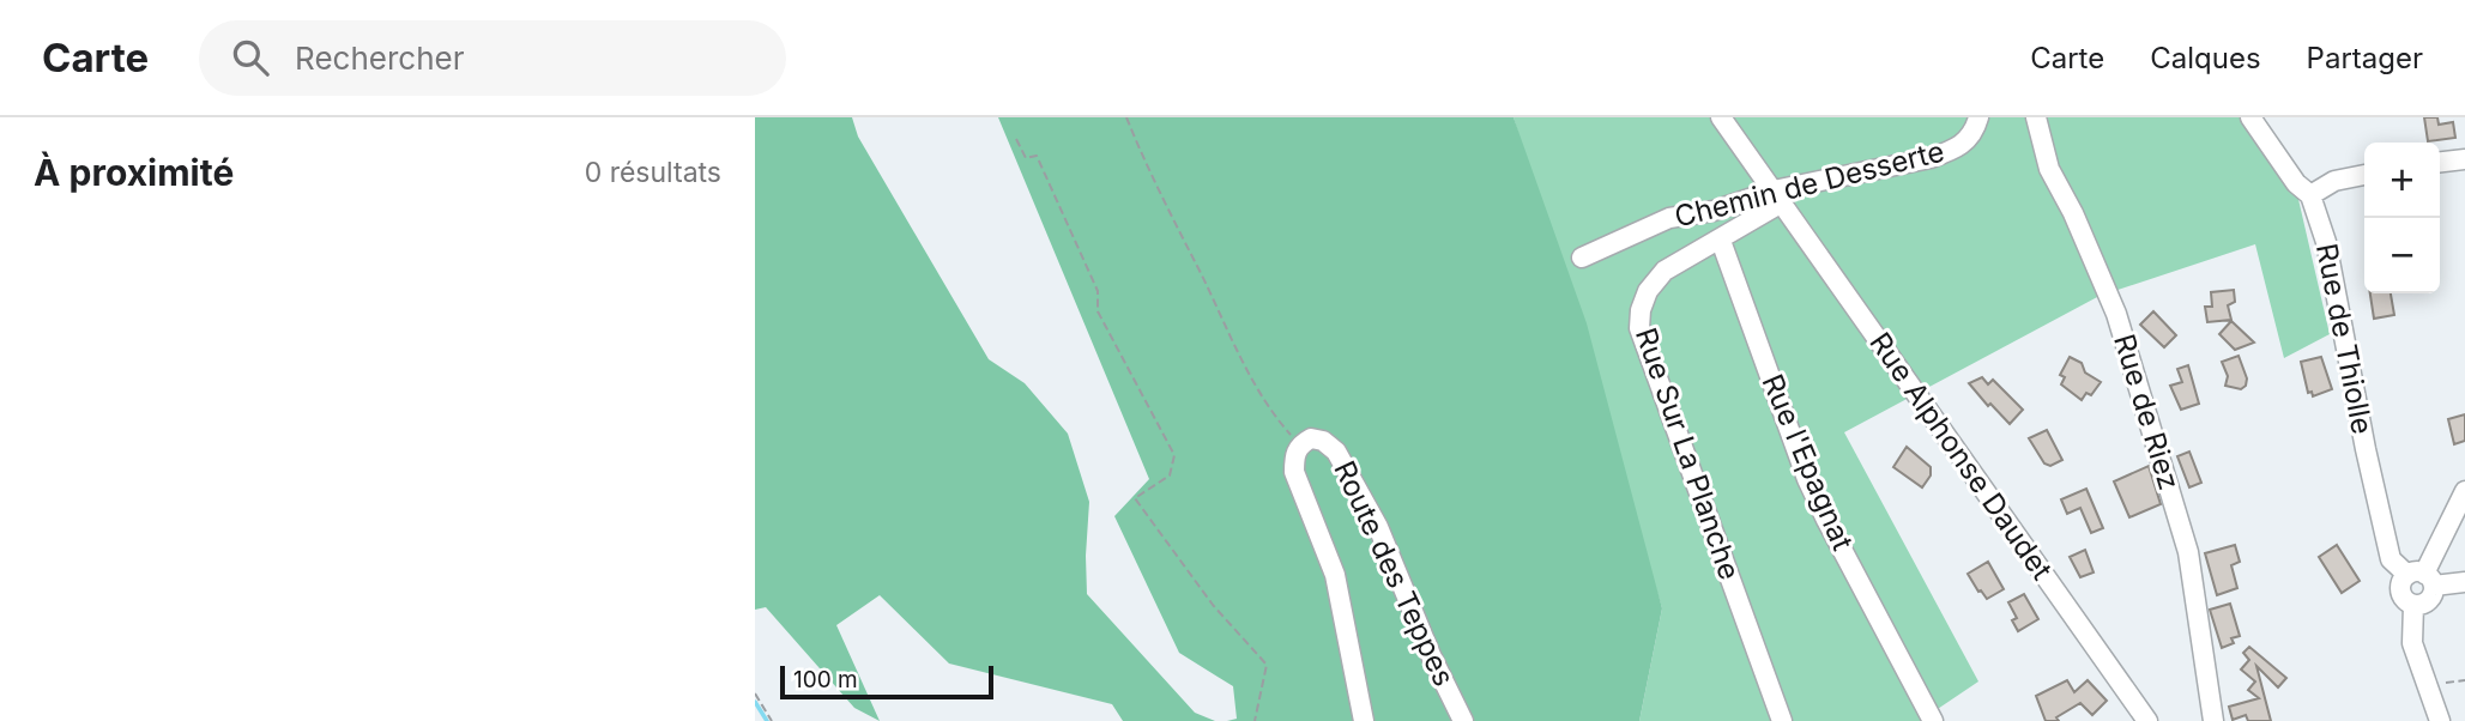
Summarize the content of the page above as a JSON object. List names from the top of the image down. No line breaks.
{"streets":{"street":["Chemin de Desserte","Rue de Thiolle","Rue de Riez","Rue Sur La Planche","Rue Alphonse Daudet","Rue l'Epagnat","Route des Teppes"]},"crossings":[["Chemin de Desserte","Rue Sur La Planche"],["Chemin de Desserte","Rue Alphonse Daudet"],["Rue Sur La Planche","Rue Alphonse Daudet"],["Rue Sur La Planche","Rue l'Epagnat"]],"scale_bar":"100 m","page":{"header":"Carte","search":"Rechercher","nav":["Carte","Calques","Partager"],"heading":["À proximité","0 résultats"],"map_buttons":["+","−"],"scale":"100 m"}}
